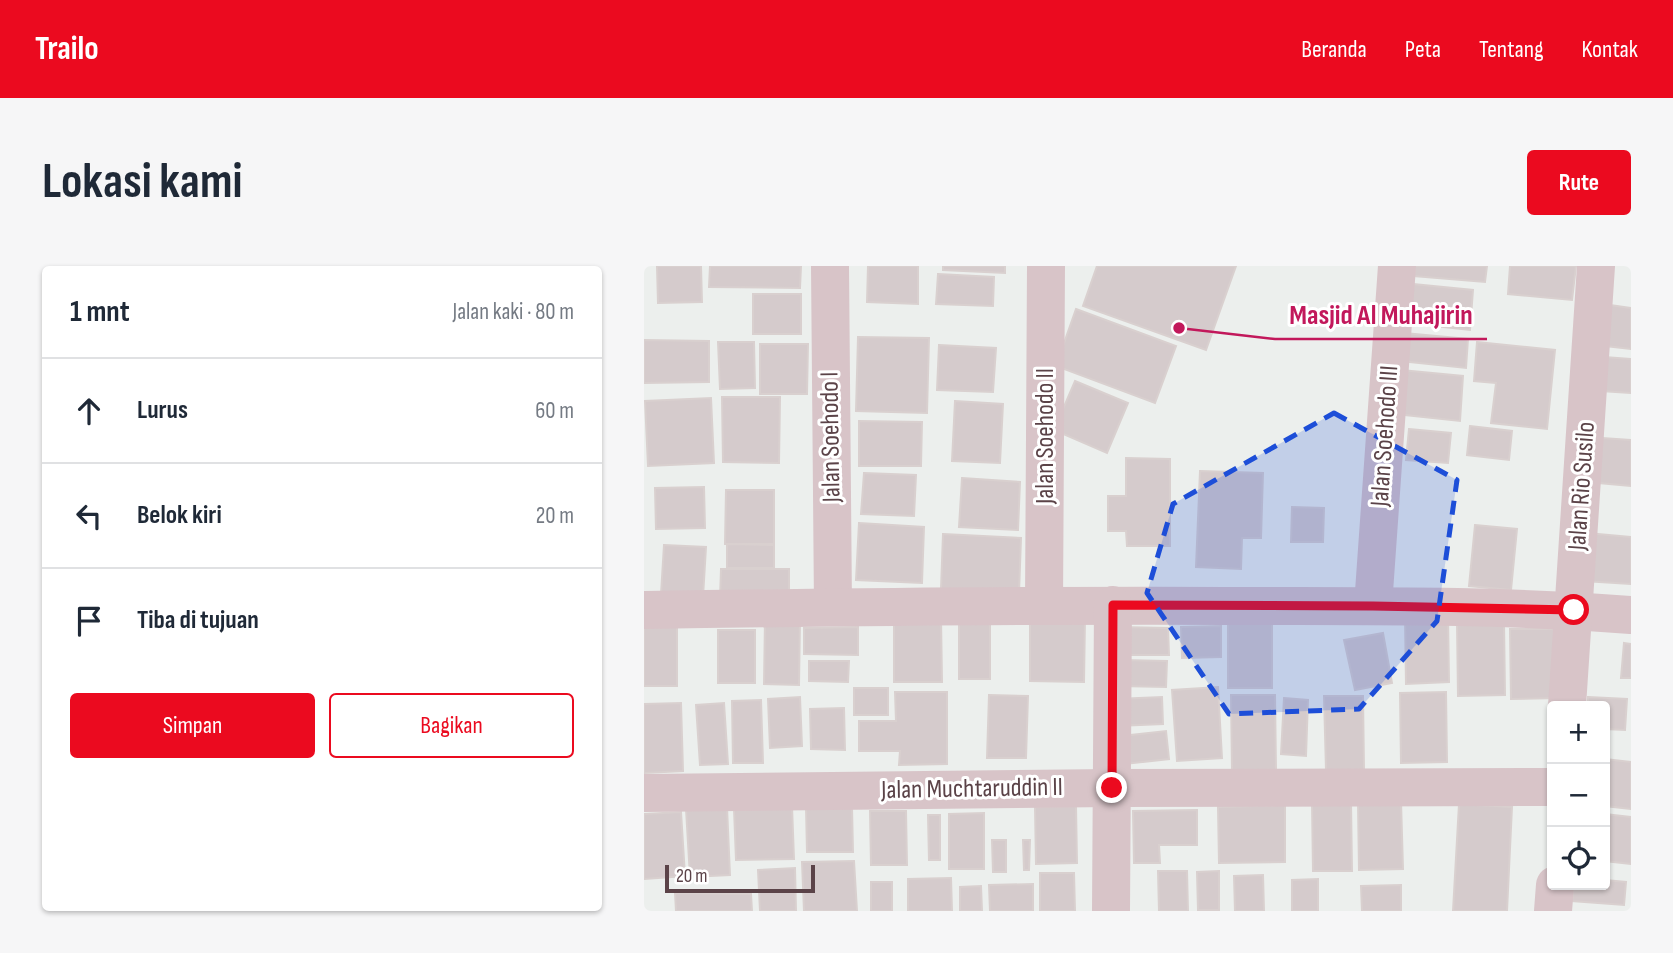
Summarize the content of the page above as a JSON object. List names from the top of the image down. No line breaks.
{"streets":{"street":["Jalan Soehodo II","Jalan Soehodo III","Jalan Soehodo I","Jalan Rio Susilo","Jalan Muchtaruddin II"]},"places":["Masjid Al Muhajirin"],"scale_bar":"20 m","page":{"header":"Trailo","nav":["Beranda","Peta","Tentang","Kontak"],"buttons":["Rute",["Simpan","Bagikan"]],"title":"Lokasi kami","heading":["1 mnt","Jalan kaki · 80 m"],"list":[["Lurus","60 m"],["Belok kiri","20 m"],"Tiba di tujuan"],"map_buttons":["+","−"],"scale":"20 m"}}
